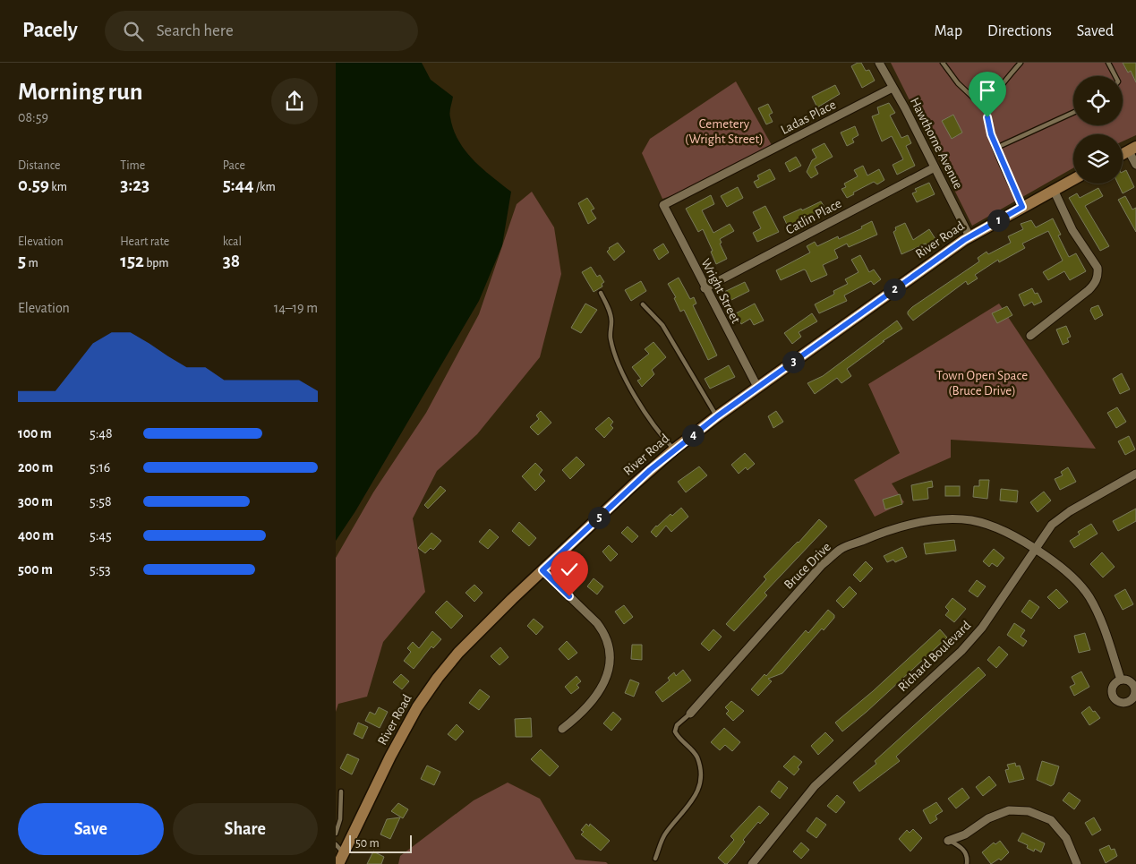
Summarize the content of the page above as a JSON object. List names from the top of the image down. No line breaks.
{"streets":{"main road":["River Road"],"street":["Ladas Place","Hawthorne Avenue","Catlin Place","Wright Street","Bruce Drive","Richard Boulevard"]},"crossings":[["Ladas Place","Hawthorne Avenue"],["Ladas Place","Wright Street"],["Hawthorne Avenue","Catlin Place"],["Hawthorne Avenue","River Road"],["Catlin Place","Wright Street"],["River Road","Wright Street"],["Bruce Drive","Richard Boulevard"]],"parks":["Cemetery (Wright Street)","Town Open Space (Bruce Drive)"],"scale_bar":"50 m","page":{"header":"Pacely","search":"Search here","nav":["Map","Directions","Saved"],"heading":["Morning run","08:59"],"stats":[["Distance","0.59 km"],["Time","3:23"],["Pace","5:44 /km"],["Elevation","5 m"],["Heart rate","152 bpm"],["kcal","38"]],"pins":["1","2","3","4","5"],"chart":["Elevation","14–19 m"],"list":[{"name":"100 m","note":"5:48"},{"name":"200 m","note":"5:16"},{"name":"300 m","note":"5:58"},{"name":"400 m","note":"5:45"},{"name":"500 m","note":"5:53"}],"buttons":["Save","Share"],"scale":"50 m"}}
